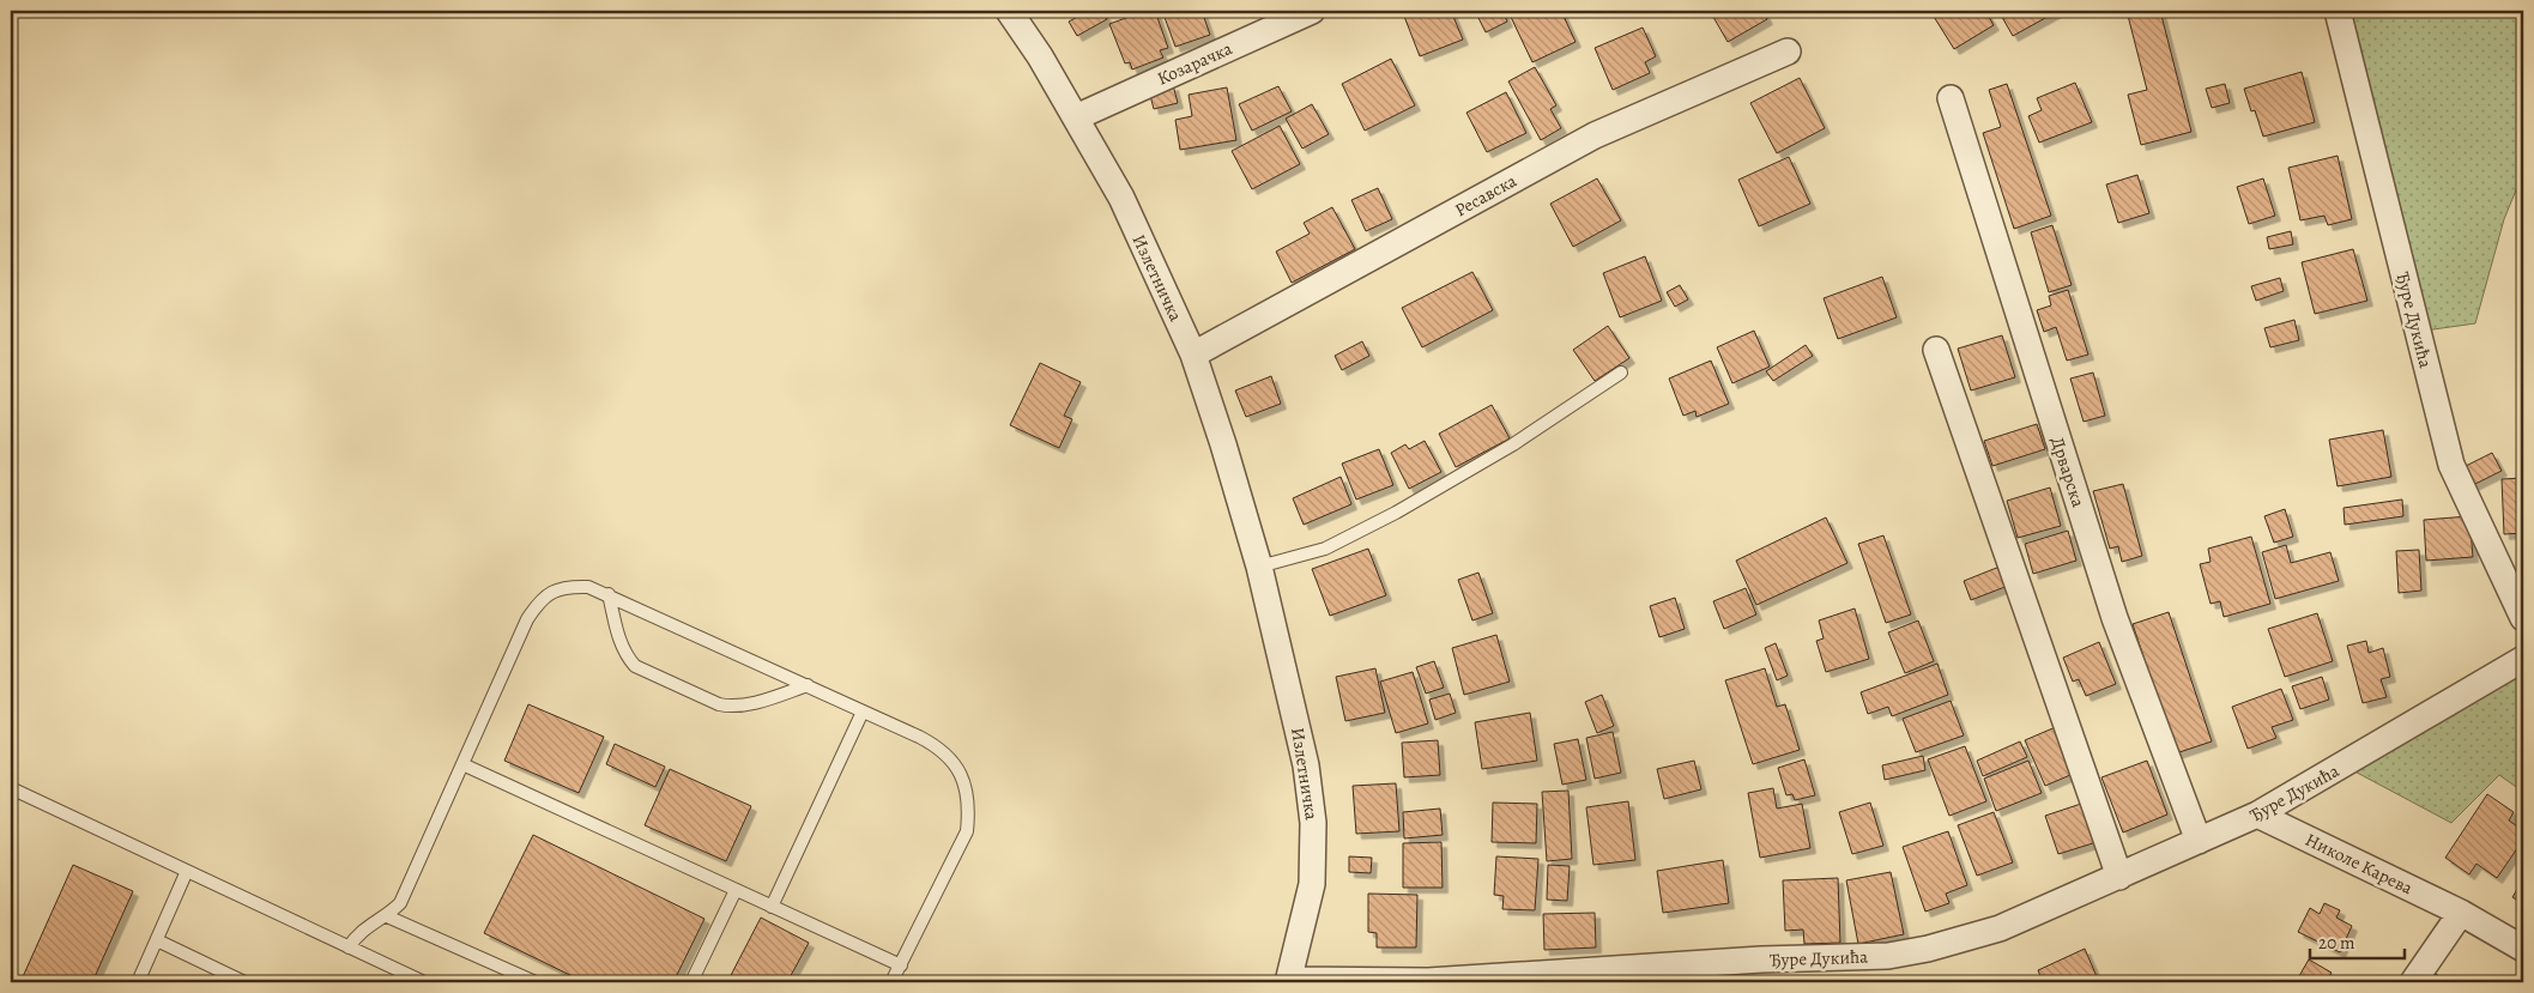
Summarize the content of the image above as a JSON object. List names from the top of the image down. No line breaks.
{"streets":{"street":["Козарачка","Ресавска","Излетничка","Ђуре Дукића","Дрварска","Николе Карева"]},"crossings":[["Козарачка","Излетничка"],["Ресавска","Излетничка"],["Излетничка","Ђуре Дукића"],["Ђуре Дукића","Дрварска"],["Ђуре Дукића","Николе Карева"]],"scale_bar":"20 m"}
